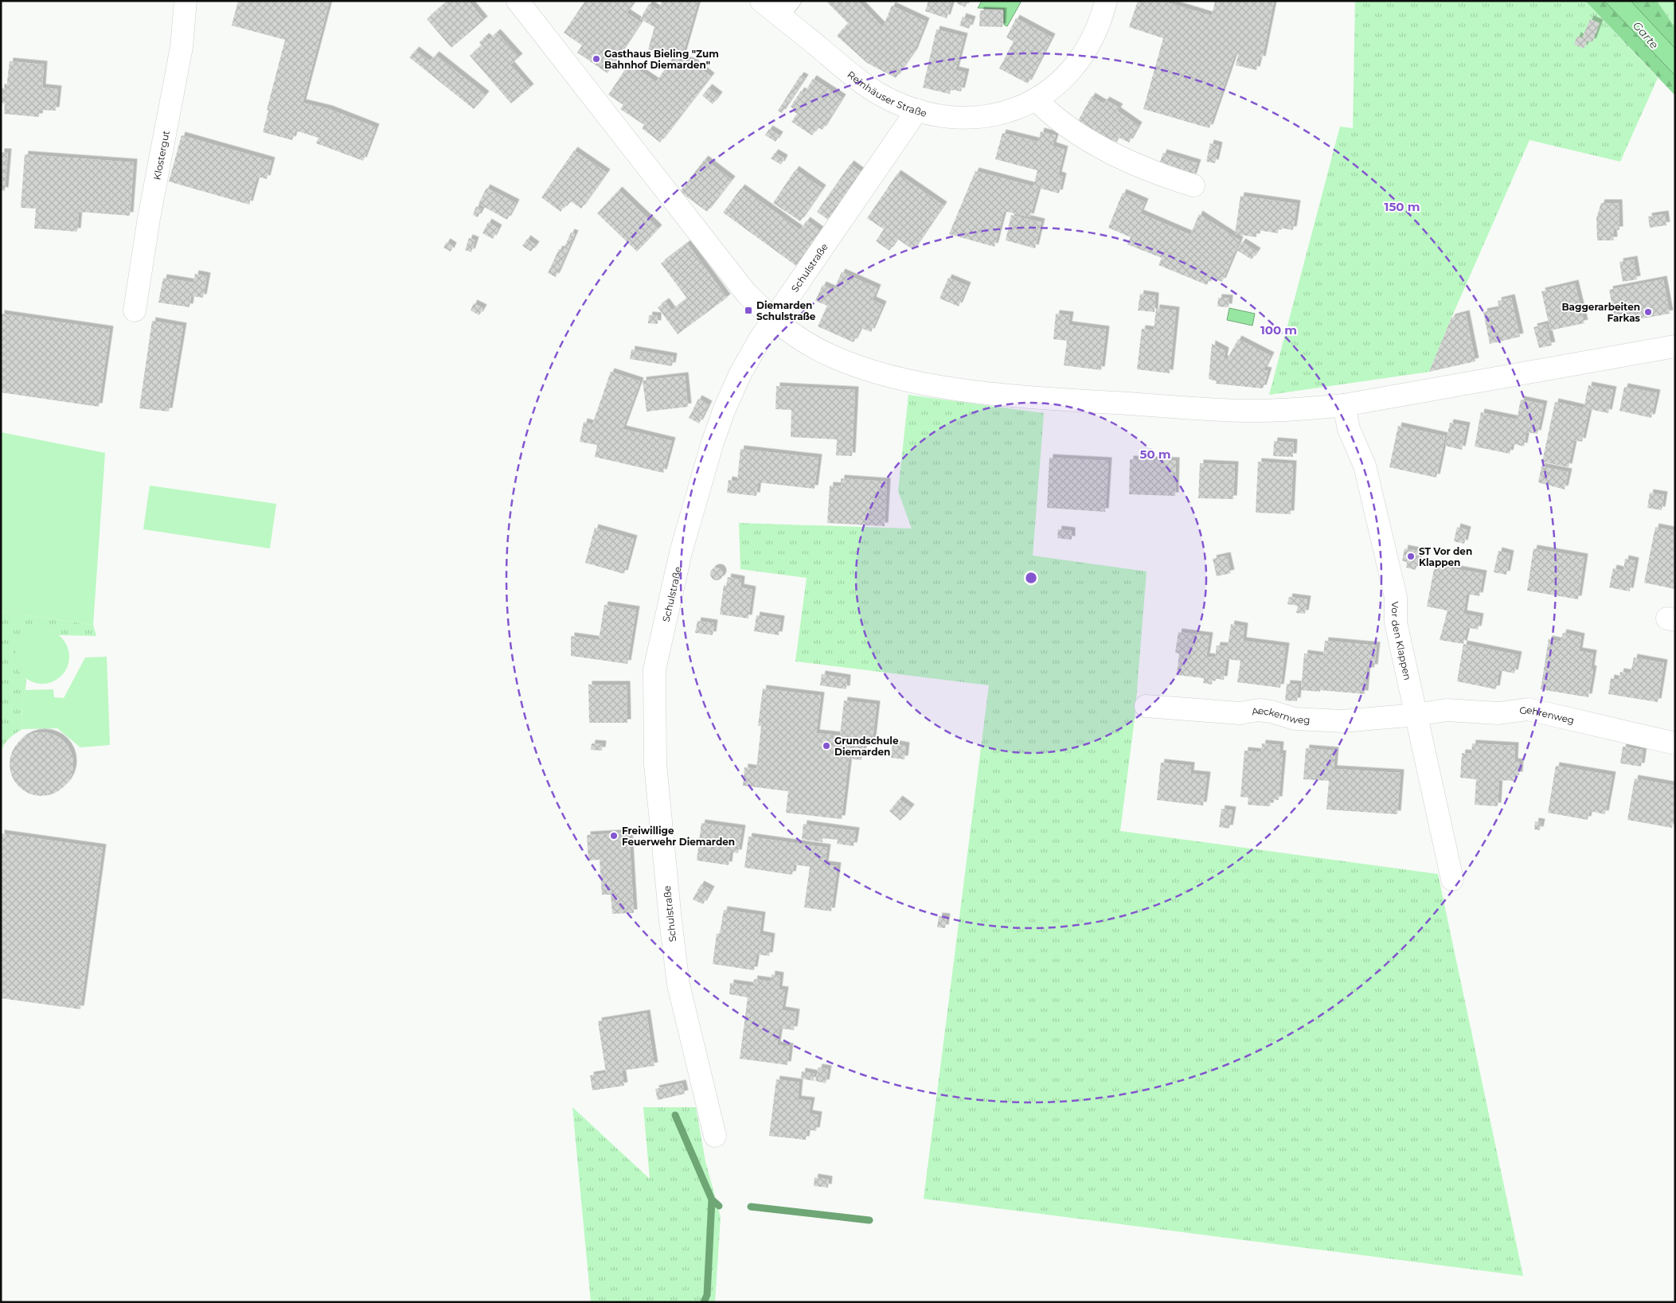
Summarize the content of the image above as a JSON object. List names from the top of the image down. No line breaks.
{"streets":{"street":["Reinhäuser Straße","Klostergut","Schulstraße","Vor den Klappen","Aeckernweg","Gehrenweg"]},"crossings":[["Reinhäuser Straße","Schulstraße"],["Vor den Klappen","Aeckernweg"],["Vor den Klappen","Gehrenweg"],["Aeckernweg","Gehrenweg"]],"water":["Garte"],"places":{"other":["Gasthaus Bieling \"Zum Bahnhof Diemarden\"","Baggerarbeiten Farkas","ST Vor den Klappen","Grundschule Diemarden","Freiwillige Feuerwehr Diemarden"],"transit":["Diemarden Schulstraße"]},"rings":["150 m","100 m","50 m"]}
